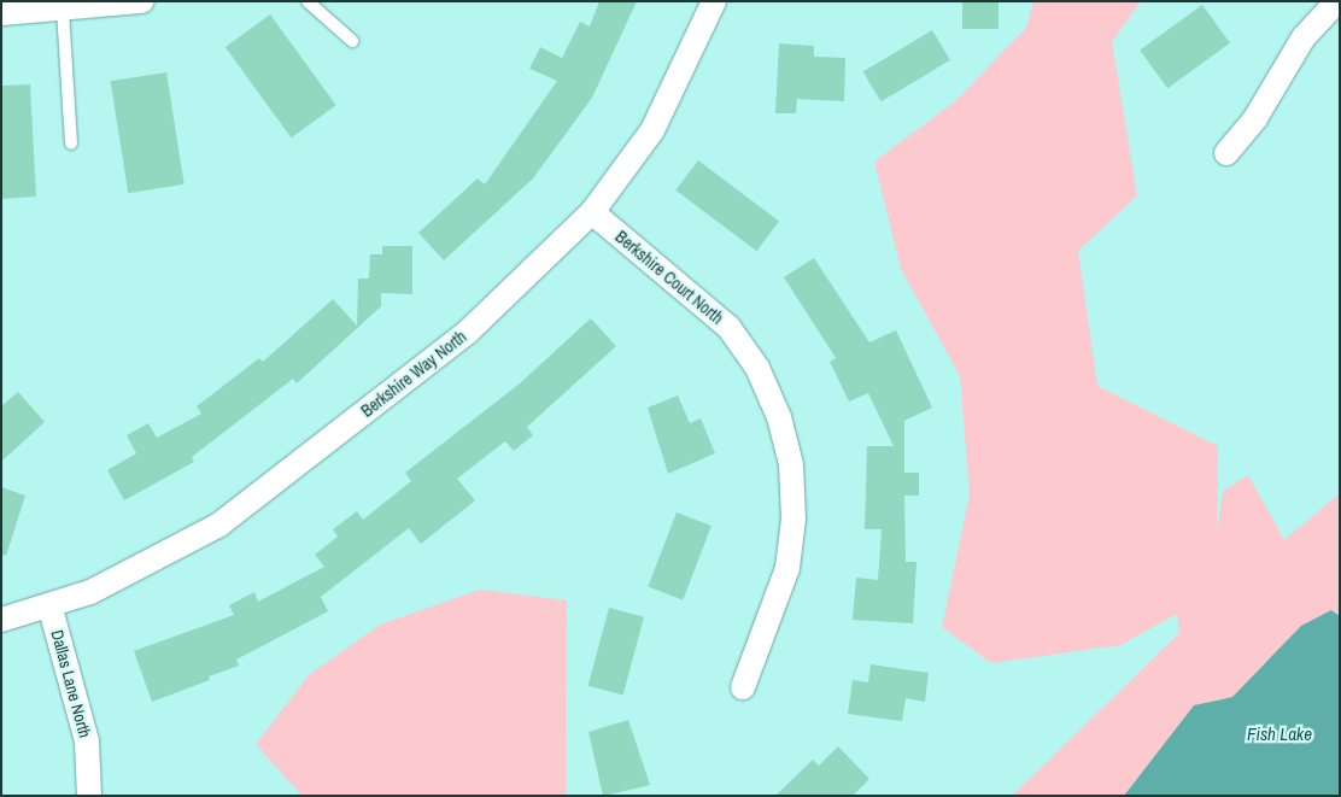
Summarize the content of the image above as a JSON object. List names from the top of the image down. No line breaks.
{"streets":{"street":["Berkshire Court North","Berkshire Way North","Dallas Lane North"]},"crossings":[["Berkshire Court North","Berkshire Way North"],["Berkshire Way North","Dallas Lane North"]],"water":["Fish Lake"]}
